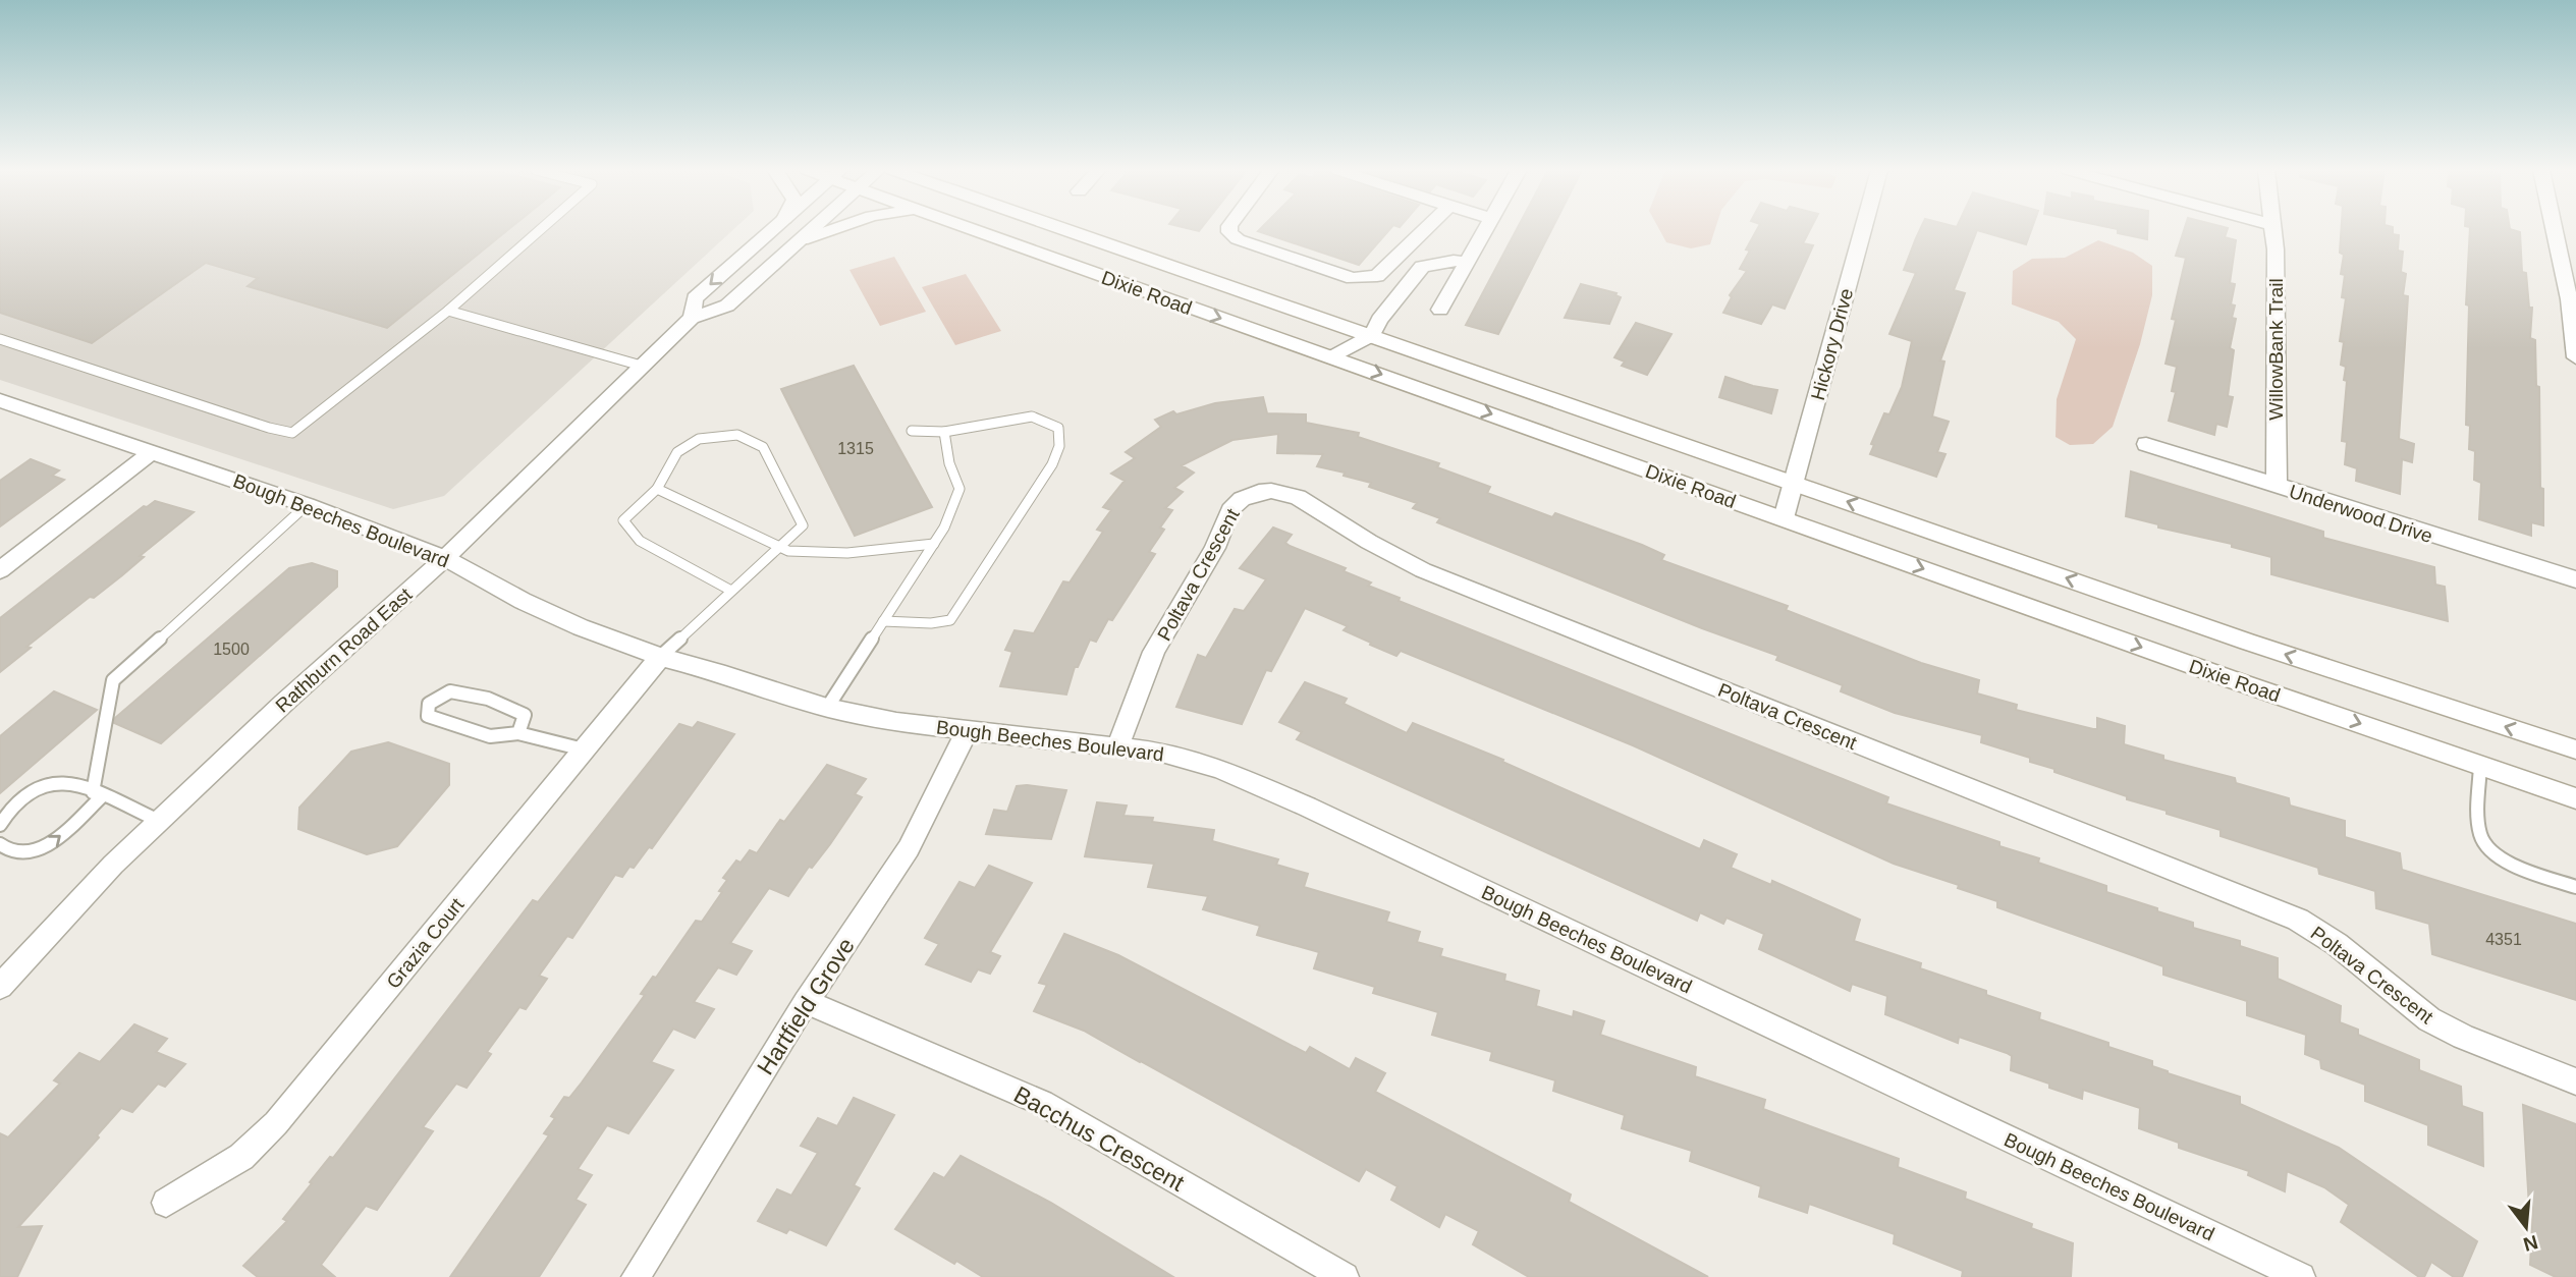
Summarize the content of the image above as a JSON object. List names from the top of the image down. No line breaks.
{"streets":{"street":["Dixie Road","Hickory Drive","WillowBank Trail","Underwood Drive","Bough Beeches Boulevard","Poltava Crescent","Rathburn Road East","Grazia Court","Hartfield Grove","Bacchus Crescent"]},"crossings":[["Dixie Road","Hickory Drive"],["WillowBank Trail","Underwood Drive"],["Bough Beeches Boulevard","Poltava Crescent"],["Bough Beeches Boulevard","Rathburn Road East"],["Bough Beeches Boulevard","Grazia Court"],["Bough Beeches Boulevard","Hartfield Grove"],["Hartfield Grove","Bacchus Crescent"]],"house_numbers":["1315","1500","4351"],"north":"bottom"}
